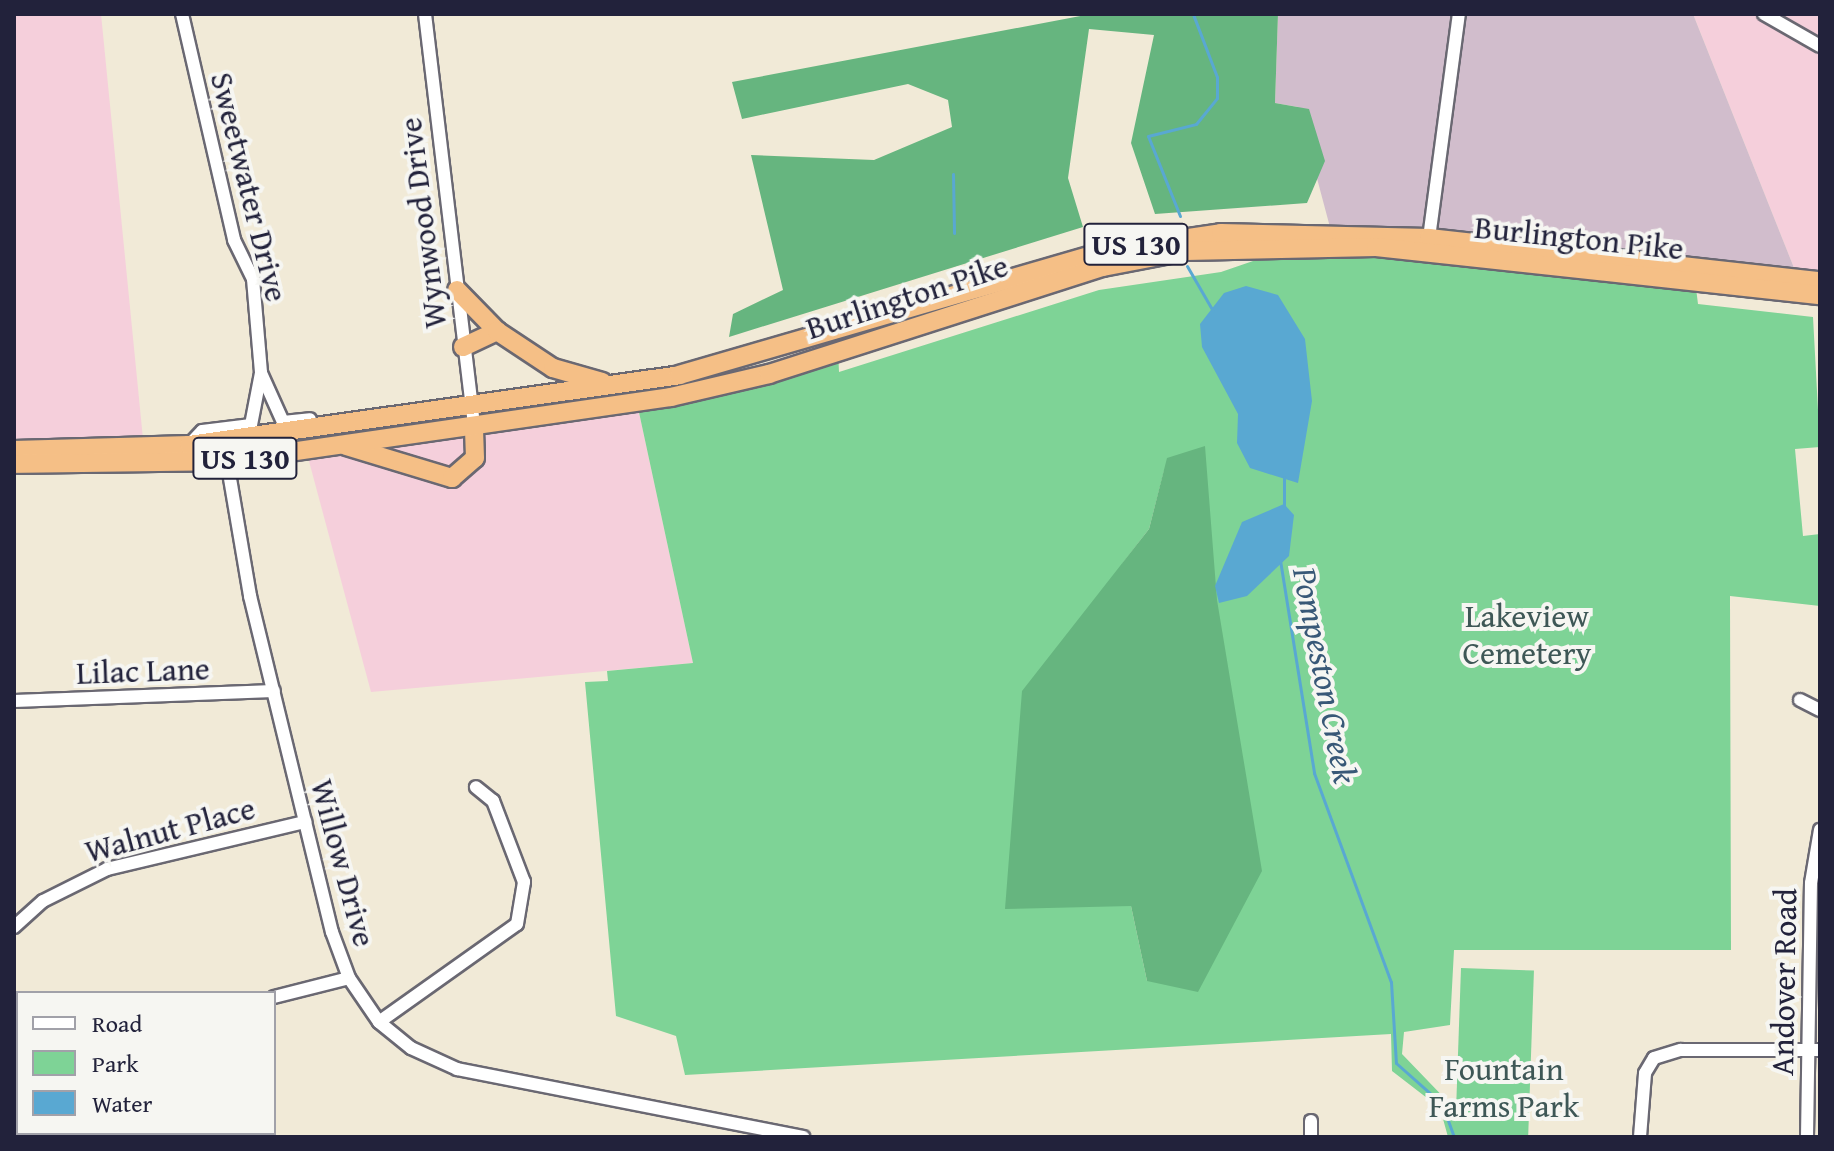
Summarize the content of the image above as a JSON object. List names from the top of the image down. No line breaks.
{"streets":{"highway":["Burlington Pike","US 130"],"street":["Sweetwater Drive","Wynwood Drive","Lilac Lane","Walnut Place","Willow Drive","Andover Road"]},"crossings":[["Sweetwater Drive","Burlington Pike"],["Wynwood Drive","Burlington Pike"],["Burlington Pike","Willow Drive"],["Lilac Lane","Willow Drive"],["Walnut Place","Willow Drive"]],"water":["Pompeston Creek"],"parks":["Lakeview Cemetery","Fountain Farms Park"],"legend":["Road","Park","Water"]}
